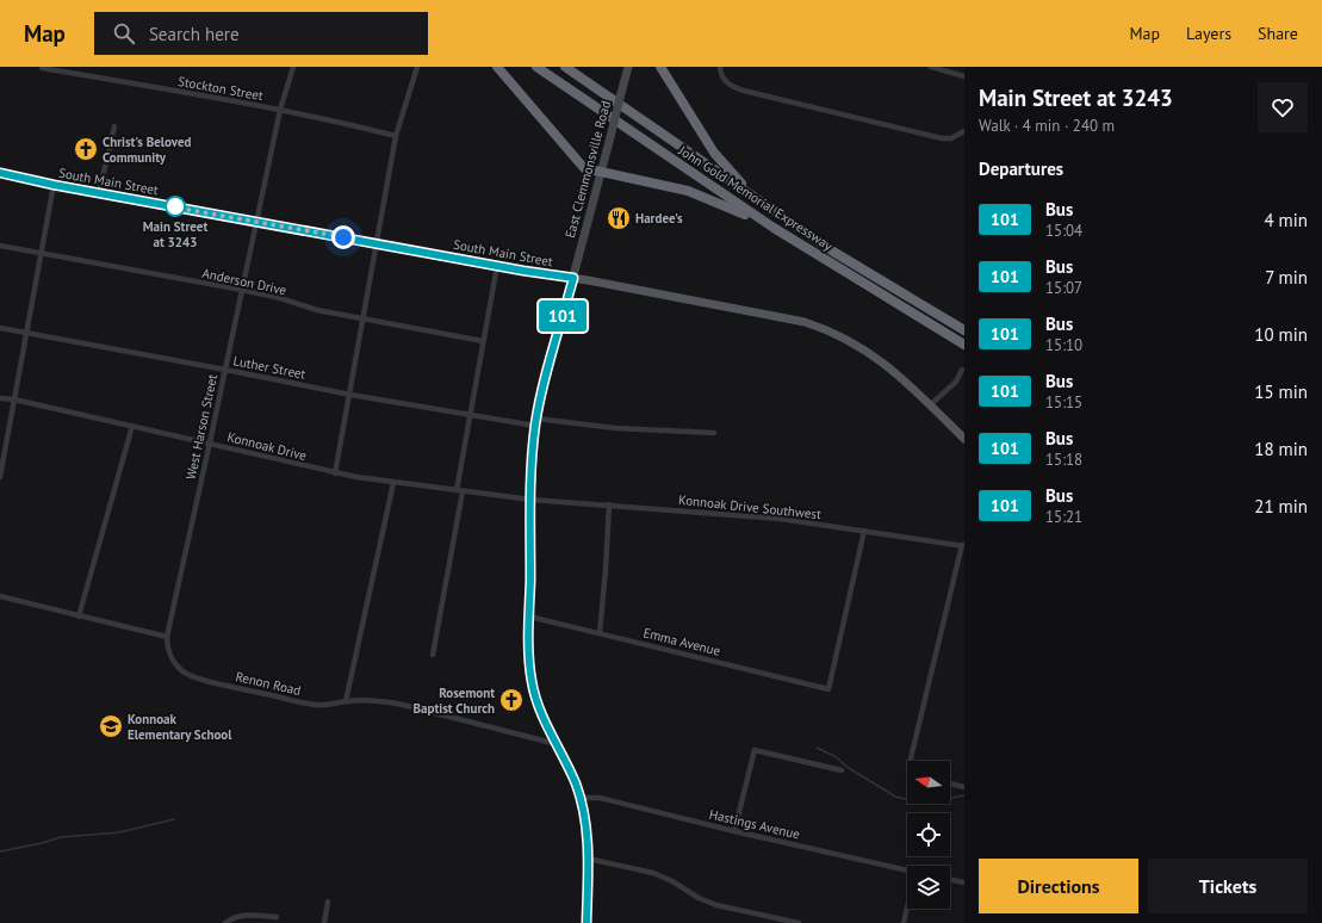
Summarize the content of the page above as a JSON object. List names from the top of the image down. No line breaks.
{"streets":{"highway":["John Gold Memorial Expressway"],"main road":["East Clemmonsville Road","South Main Street"],"street":["Stockton Street","Anderson Drive","Luther Street","West Harson Street","Konnoak Drive","Konnoak Drive Southwest","Emma Avenue","Renon Road","Hastings Avenue"]},"crossings":[["Stockton Street","West Harson Street"],["East Clemmonsville Road","South Main Street"],["East Clemmonsville Road","Luther Street"],["East Clemmonsville Road","Konnoak Drive"],["East Clemmonsville Road","Konnoak Drive Southwest"],["East Clemmonsville Road","Emma Avenue"],["East Clemmonsville Road","Renon Road"],["East Clemmonsville Road","Hastings Avenue"],["South Main Street","West Harson Street"],["Anderson Drive","West Harson Street"],["Luther Street","West Harson Street"],["West Harson Street","Konnoak Drive"],["West Harson Street","Renon Road"],["Konnoak Drive","Konnoak Drive Southwest"],["Konnoak Drive Southwest","Emma Avenue"]],"places":{"church":["Christ's Beloved Community","Rosemont Baptist Church"],"other":["Main Street at 3243"],"restaurant":["Hardee's"],"school or university":["Konnoak Elementary School"]},"lines":["bus line 101"],"north":"left","page":{"header":"Map","search":"Search here","nav":["Map","Layers","Share"],"on_map":"101","heading":[["Main Street at 3243","Walk · 4 min · 240 m"],"Departures"],"list":[{"mark":"101","name":"Bus","note":"15:04","value":"4 min"},{"mark":"101","name":"Bus","note":"15:07","value":"7 min"},{"mark":"101","name":"Bus","note":"15:10","value":"10 min"},{"mark":"101","name":"Bus","note":"15:15","value":"15 min"},{"mark":"101","name":"Bus","note":"15:18","value":"18 min"},{"mark":"101","name":"Bus","note":"15:21","value":"21 min"}],"buttons":["Directions","Tickets"]}}
